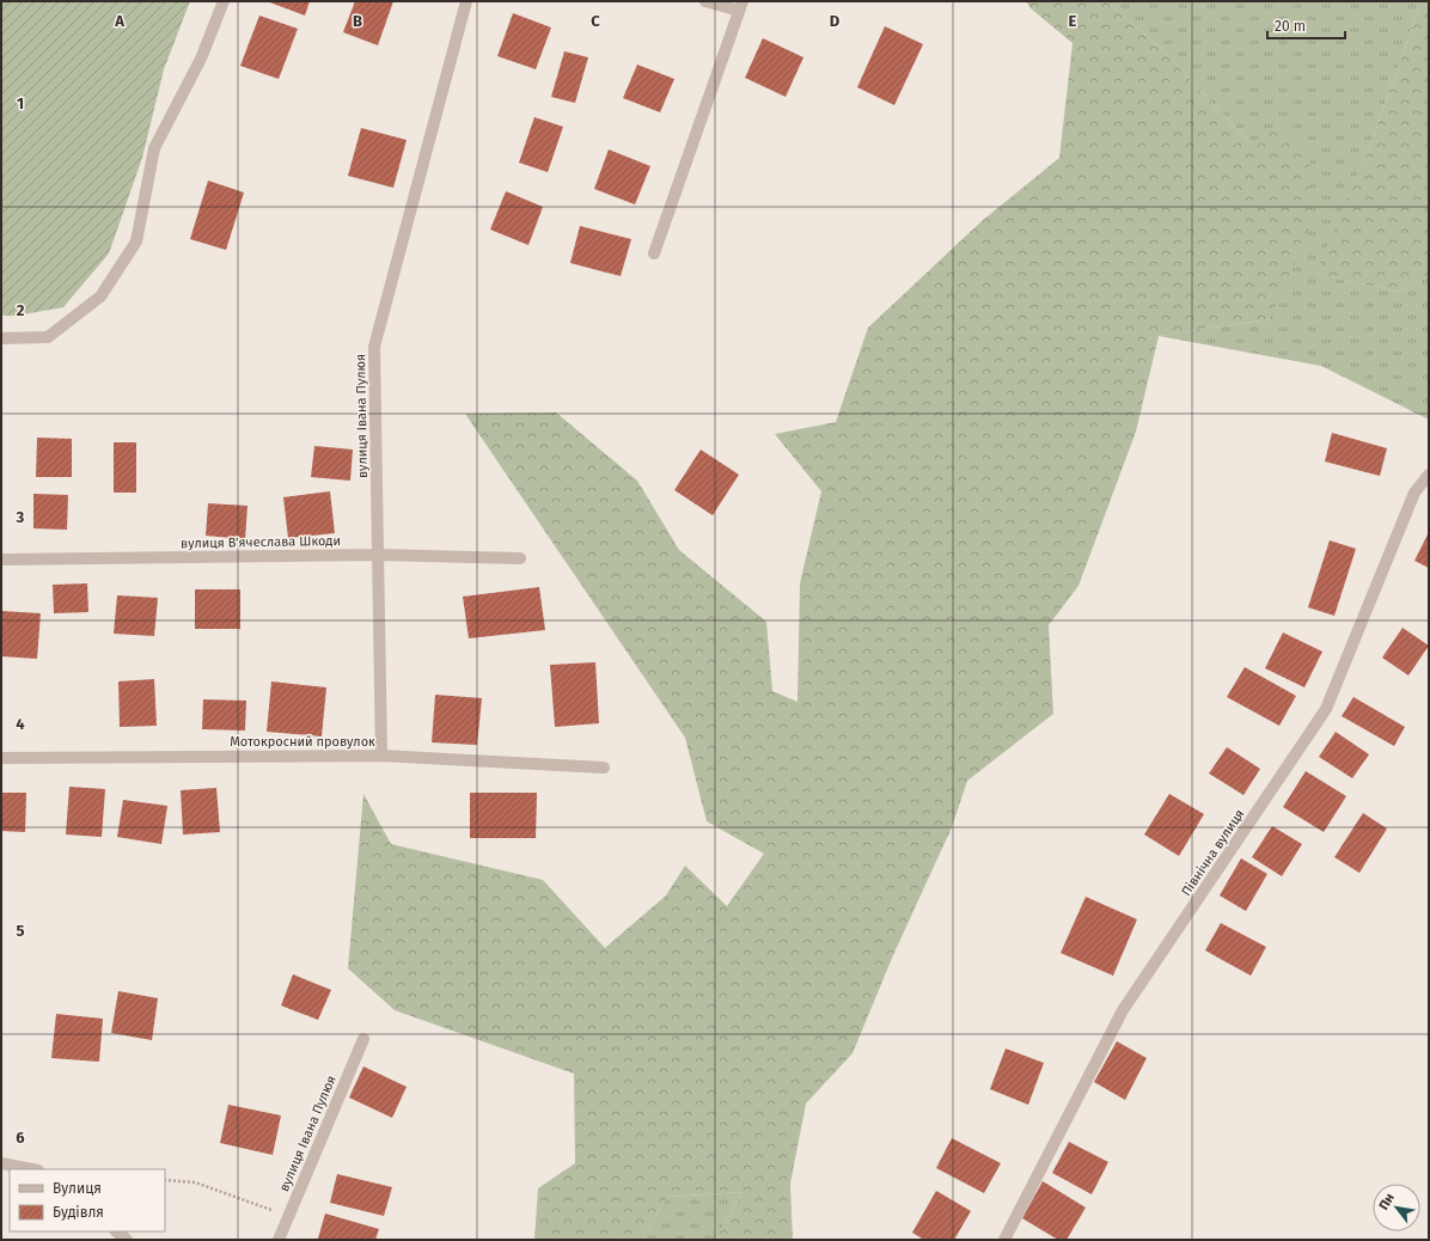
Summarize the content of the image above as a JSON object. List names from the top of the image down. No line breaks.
{"streets":{"street":["вулиця Івана Пулюя","вулиця В'ячеслава Шкоди","Мотокросний провулок","Північна вулиця"]},"crossings":[["вулиця Івана Пулюя","вулиця В'ячеслава Шкоди"],["вулиця Івана Пулюя","Мотокросний провулок"]],"legend":["Вулиця","Будівля"],"scale_bar":"20 m","north":"top left","grid":{"columns":["A","B","C","D","E"],"rows":["1","2","3","4","5","6"]}}
